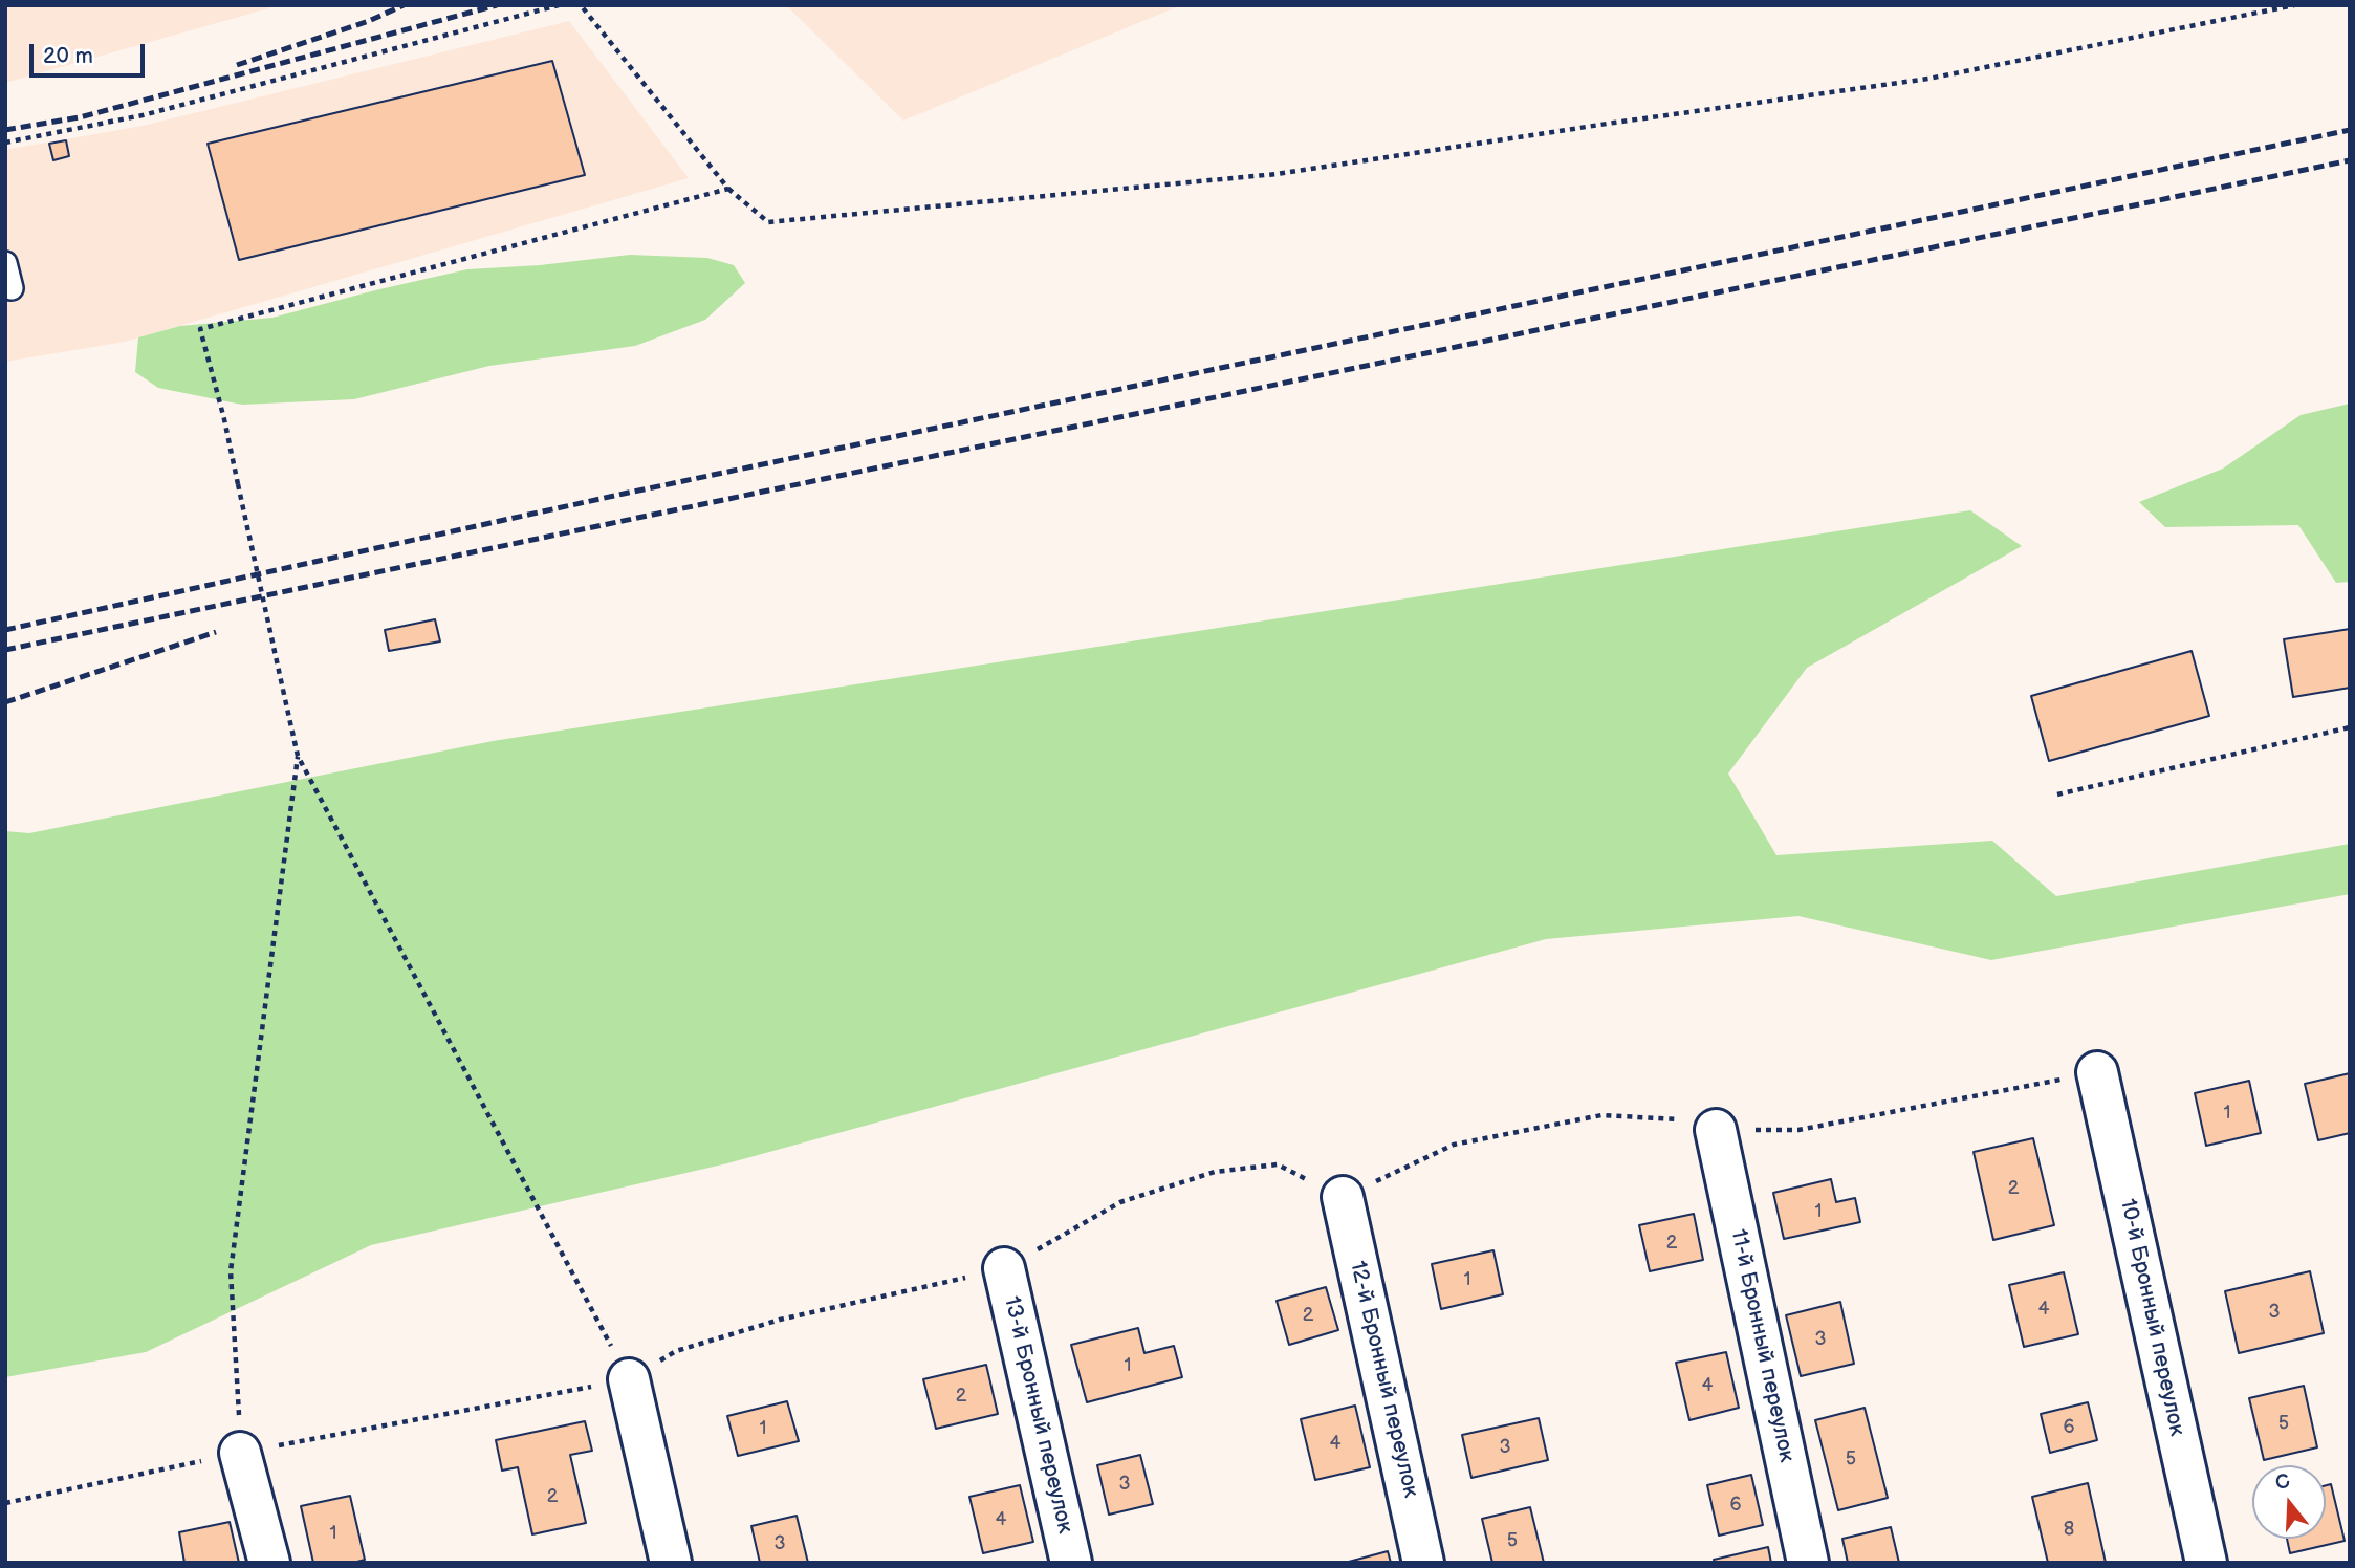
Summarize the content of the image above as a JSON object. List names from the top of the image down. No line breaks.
{"streets":{"street":["10-й Бронный переулок","11-й Бронный переулок","12-й Бронный переулок","13-й Бронный переулок"]},"house_numbers":["1","2","1","2","1","4","3","2","3","1","4","2","5","6","1","4","3","5","3","2","6","4","8","1","5","3"],"scale_bar":"20 m","north":"top"}
